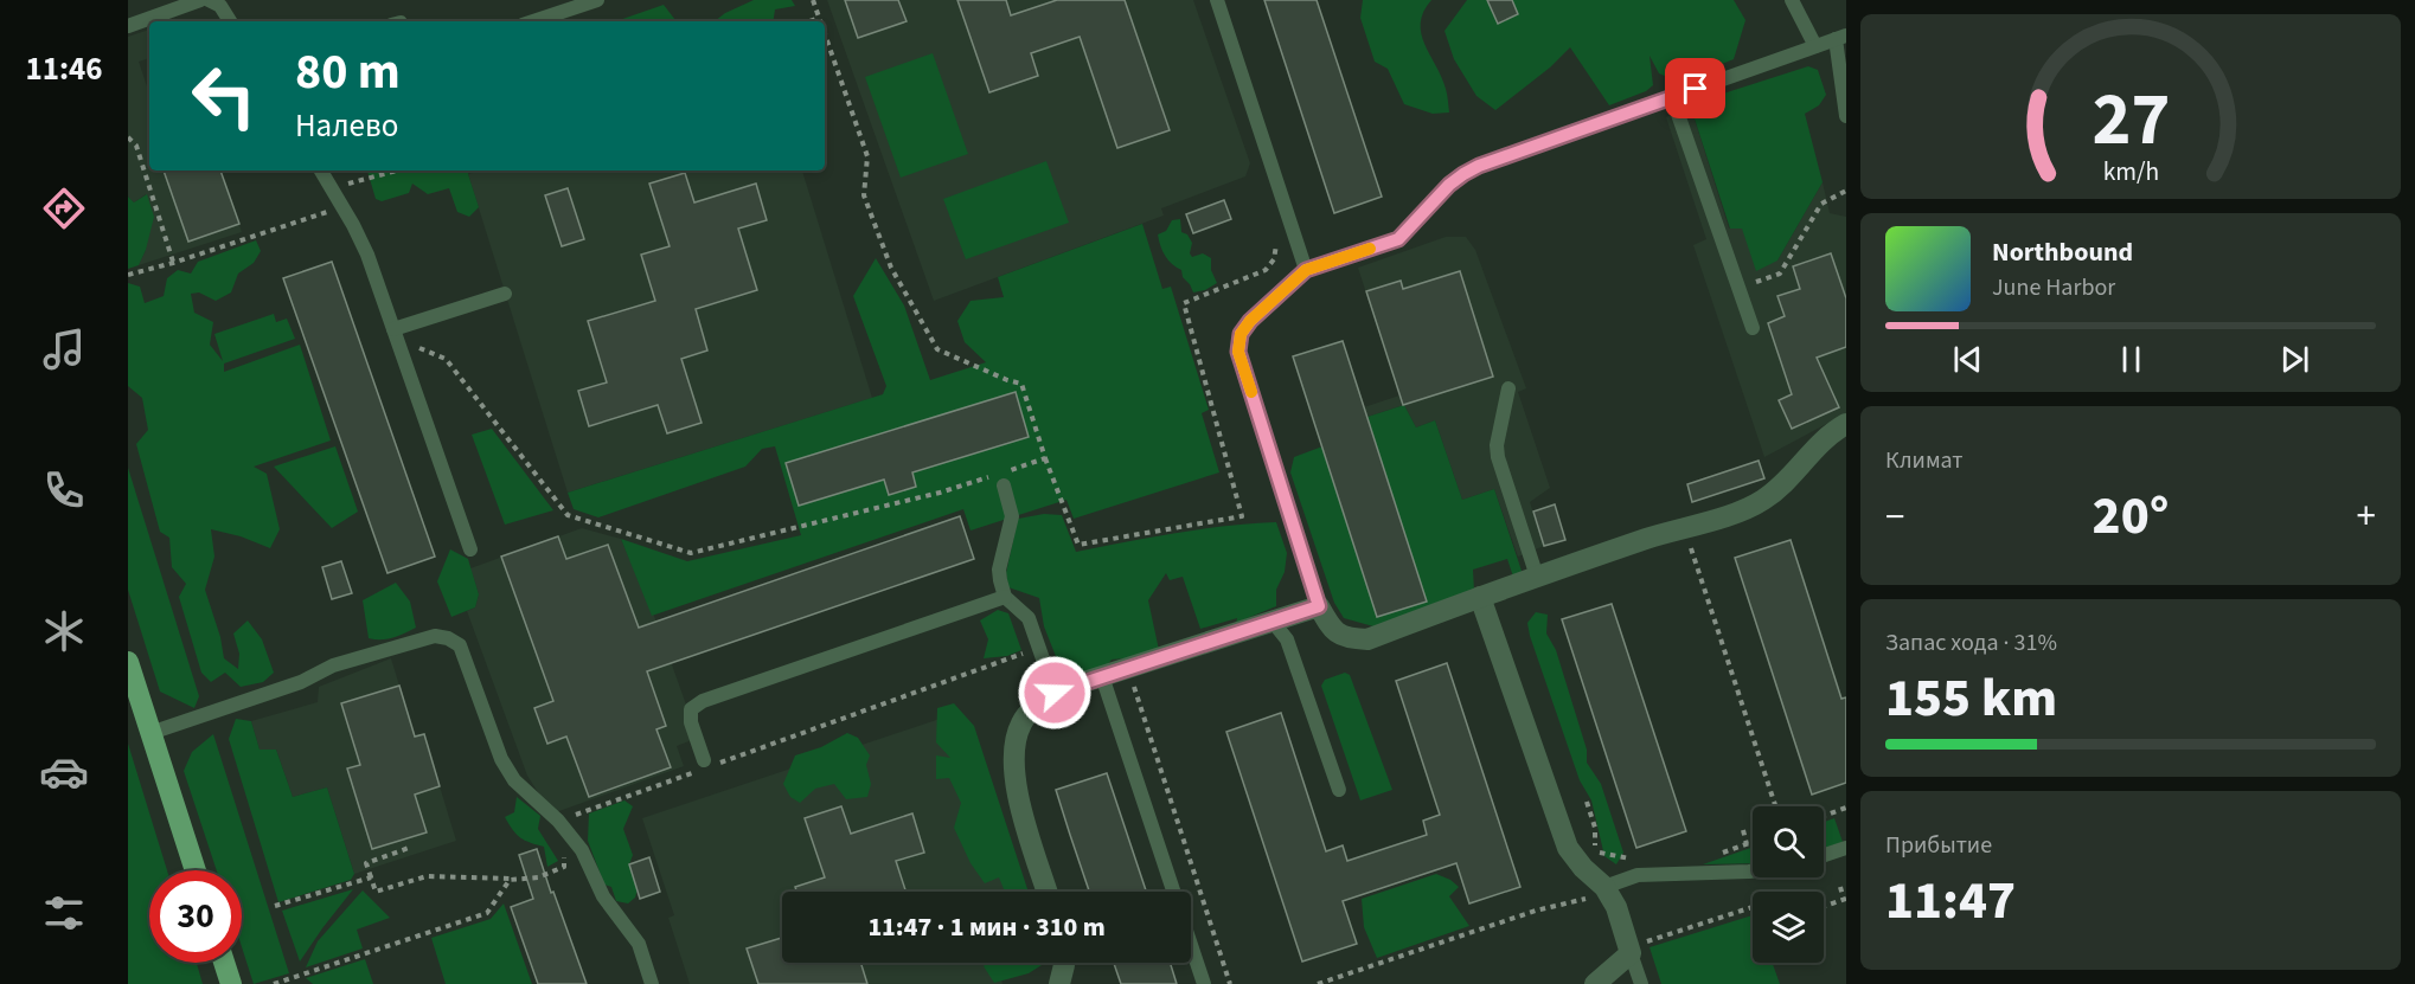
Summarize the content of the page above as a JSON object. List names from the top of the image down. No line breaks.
{"page":{"tabs":"11:46","turn":["80 m","Налево"],"song":["Northbound","June Harbor"],"tile":["Климат",["Запас хода · 31%","155 km"],["Прибытие","11:47"]],"heat":["−","20°","+"],"limit":"30","trip":"11:47 · 1 мин · 310 m","gauge":["27","km/h"]}}
